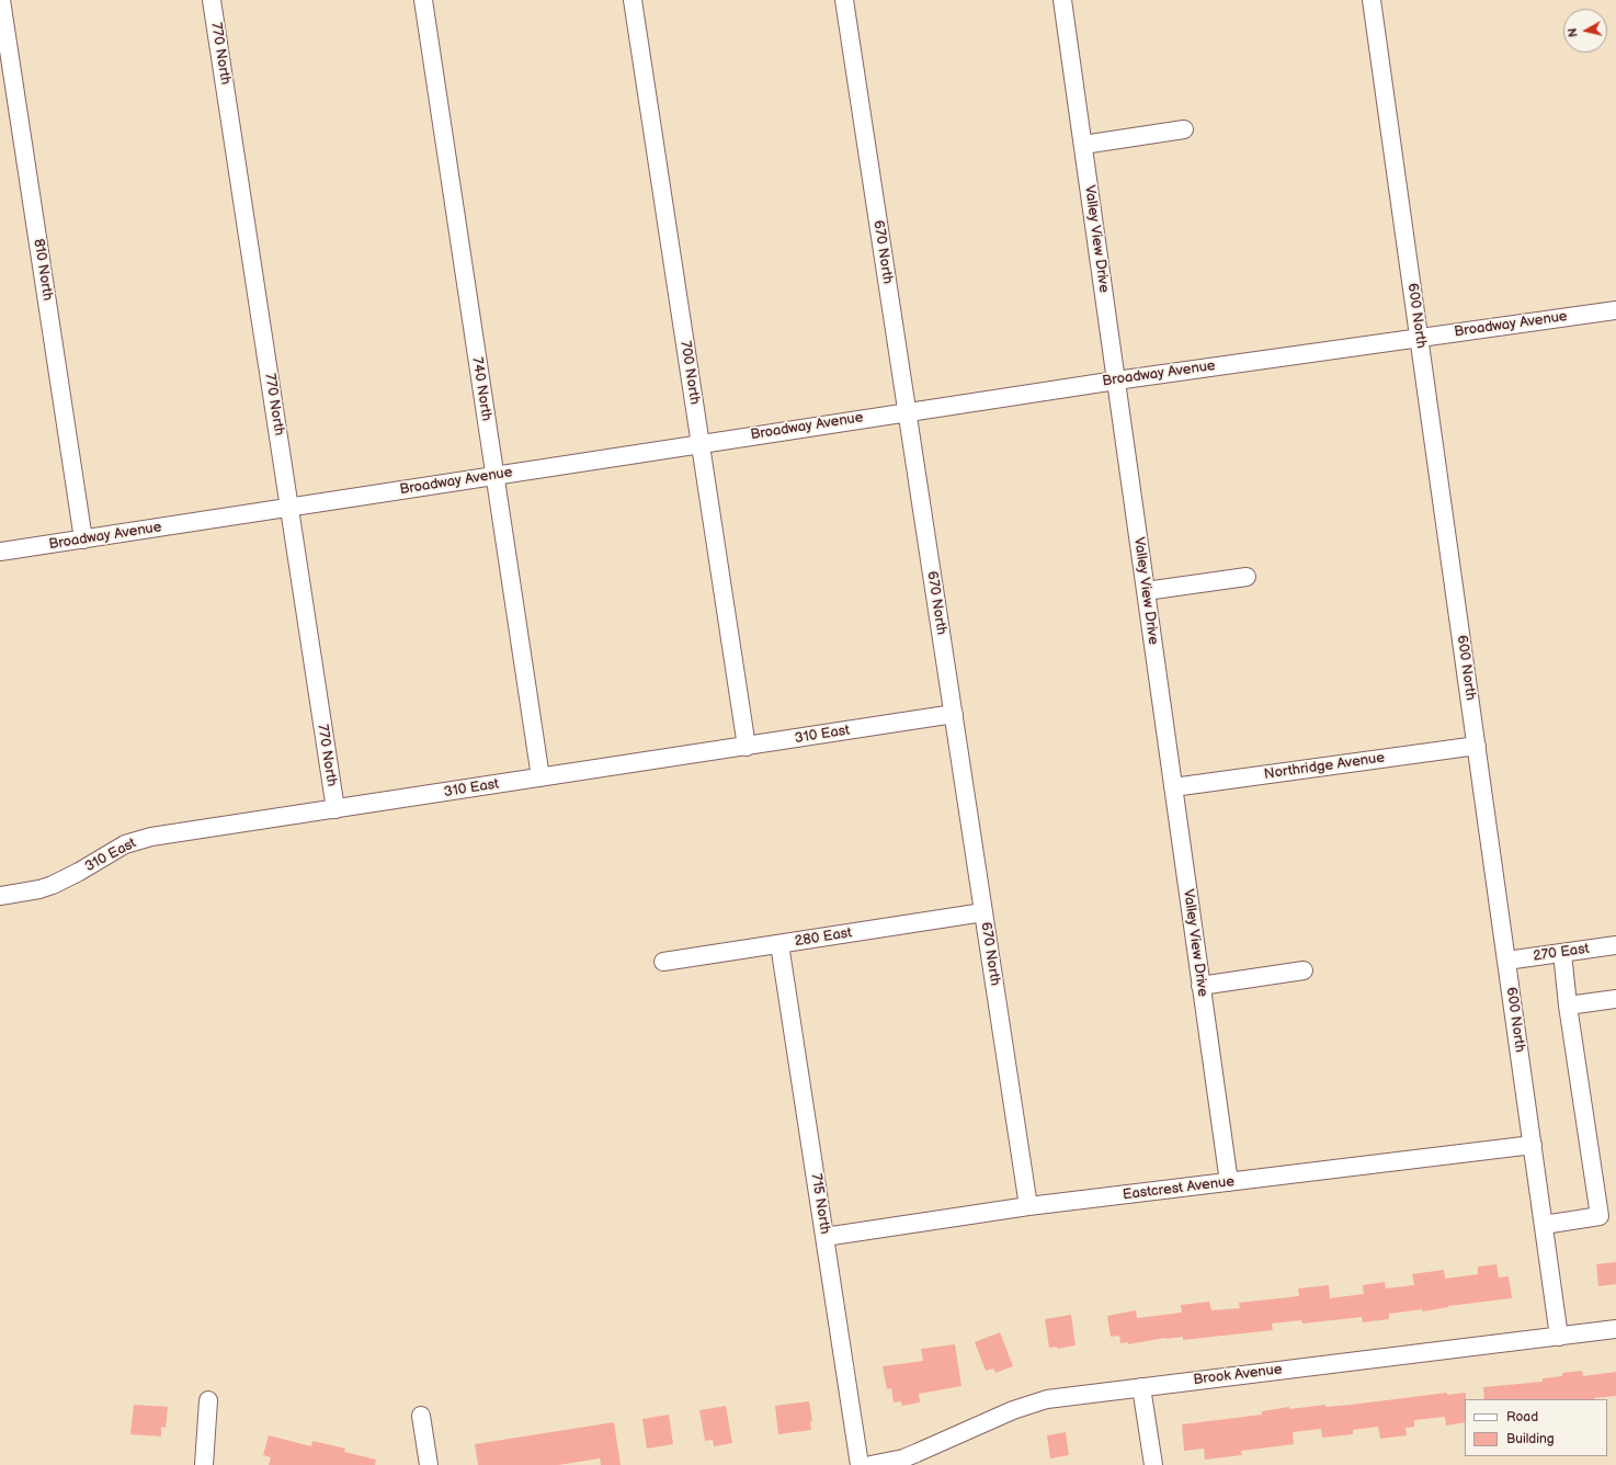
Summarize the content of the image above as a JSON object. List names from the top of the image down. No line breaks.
{"streets":{"street":["770 North","Valley View Drive","670 North","810 North","600 North","Broadway Avenue","700 North","740 North","310 East","Northridge Avenue","280 East","270 East","Eastcrest Avenue","715 North","Brook Avenue"]},"crossings":[["770 North","Broadway Avenue"],["770 North","310 East"],["Valley View Drive","Broadway Avenue"],["Valley View Drive","Northridge Avenue"],["Valley View Drive","Eastcrest Avenue"],["670 North","Broadway Avenue"],["670 North","310 East"],["670 North","280 East"],["670 North","Eastcrest Avenue"],["810 North","Broadway Avenue"],["600 North","Broadway Avenue"],["600 North","Northridge Avenue"],["600 North","270 East"],["600 North","Eastcrest Avenue"],["600 North","Brook Avenue"],["Broadway Avenue","700 North"],["Broadway Avenue","740 North"],["700 North","310 East"],["740 North","310 East"],["280 East","715 North"],["Eastcrest Avenue","715 North"]],"legend":["Road","Building"],"north":"left"}
